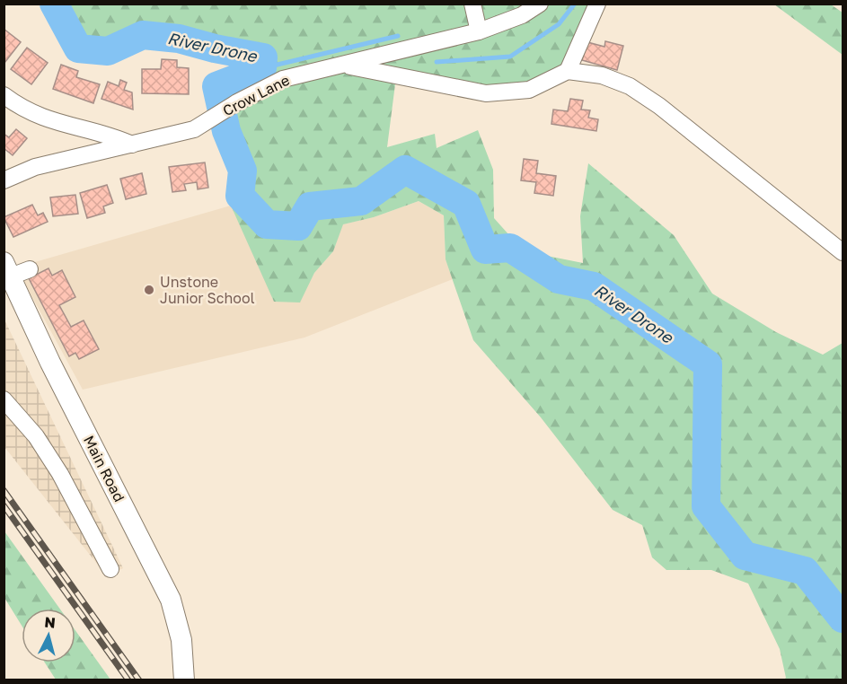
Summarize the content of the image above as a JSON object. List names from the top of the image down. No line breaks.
{"streets":{"main road":["Main Road"],"street":["Crow Lane"]},"water":["River Drone"],"places":["Unstone Junior School"],"north":"top"}
